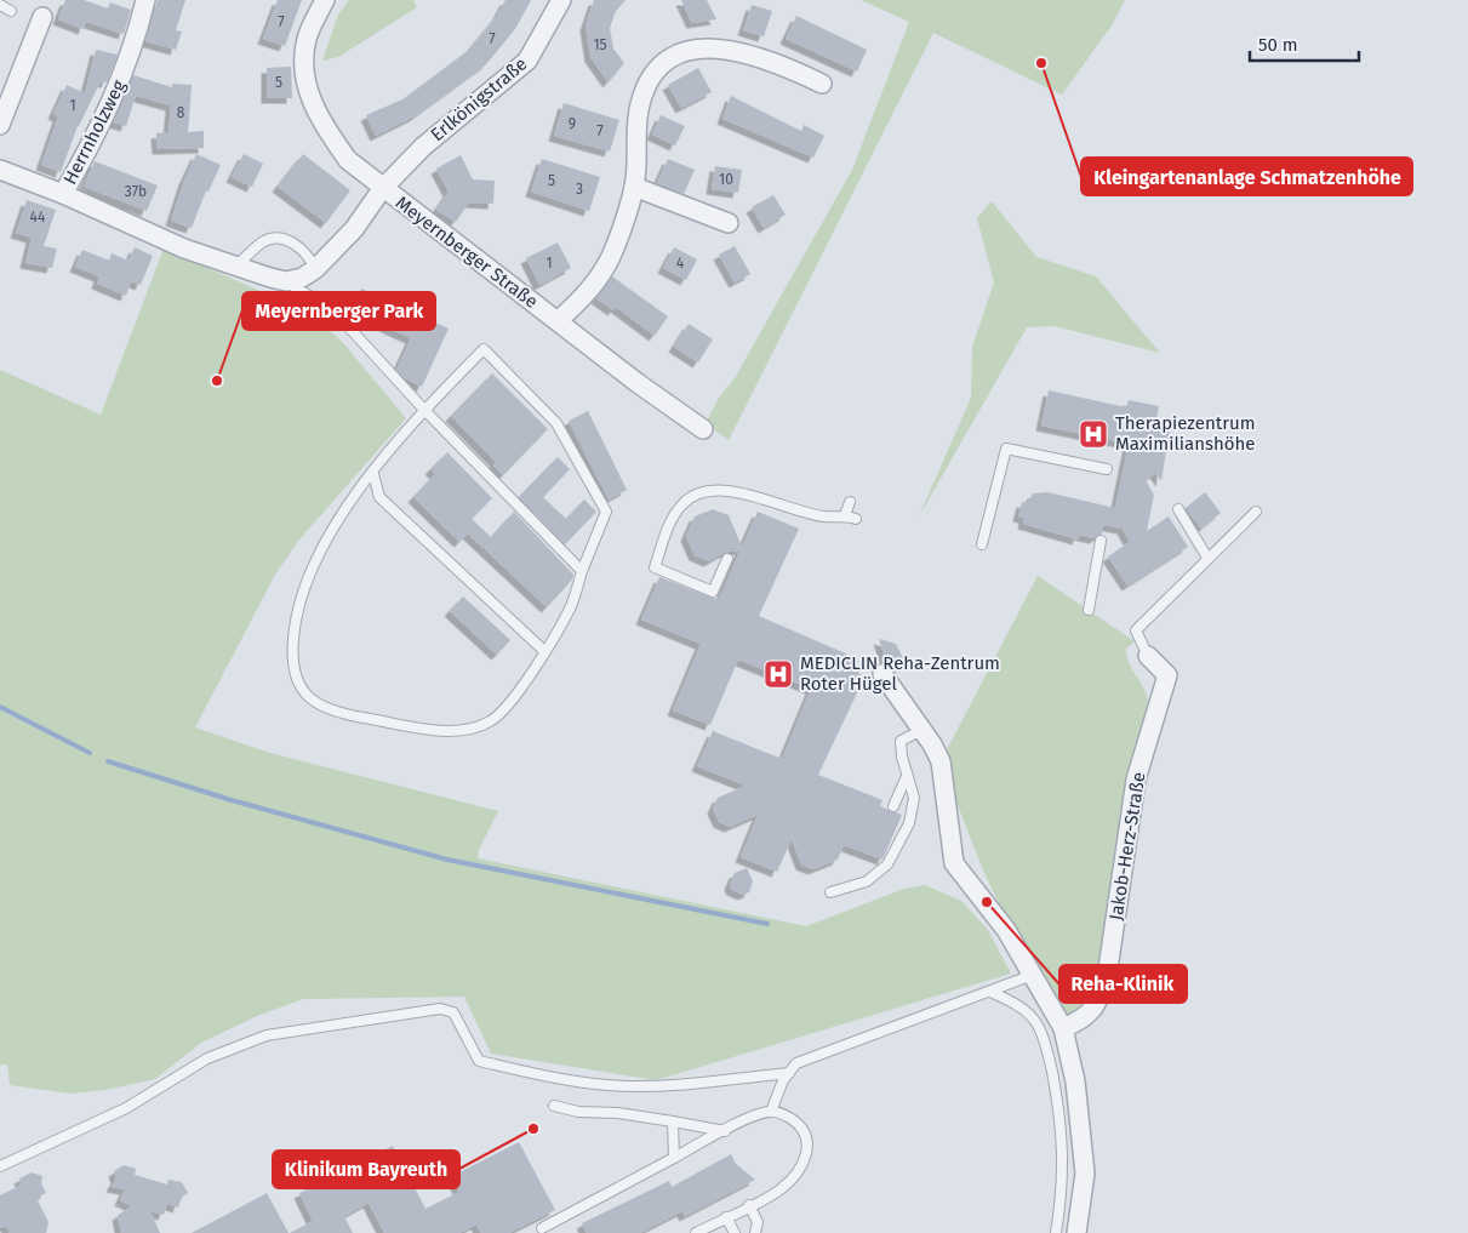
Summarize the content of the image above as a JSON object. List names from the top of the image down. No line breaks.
{"streets":{"street":["Erlkönigstraße","Herrnholzweg","Meyernberger Straße","Jakob-Herz-Straße"]},"crossings":[["Erlkönigstraße","Meyernberger Straße"]],"places":{"other":["Kleingartenanlage Schmatzenhöhe","Meyernberger Park","Reha-Klinik","Klinikum Bayreuth"],"hospital":["Therapiezentrum Maximilianshöhe","MEDICLIN Reha-Zentrum Roter Hügel"]},"house_numbers":["7","7","15","5","1","8","9","7","10","5","3","37b","44","1","4"],"scale_bar":"50 m"}
